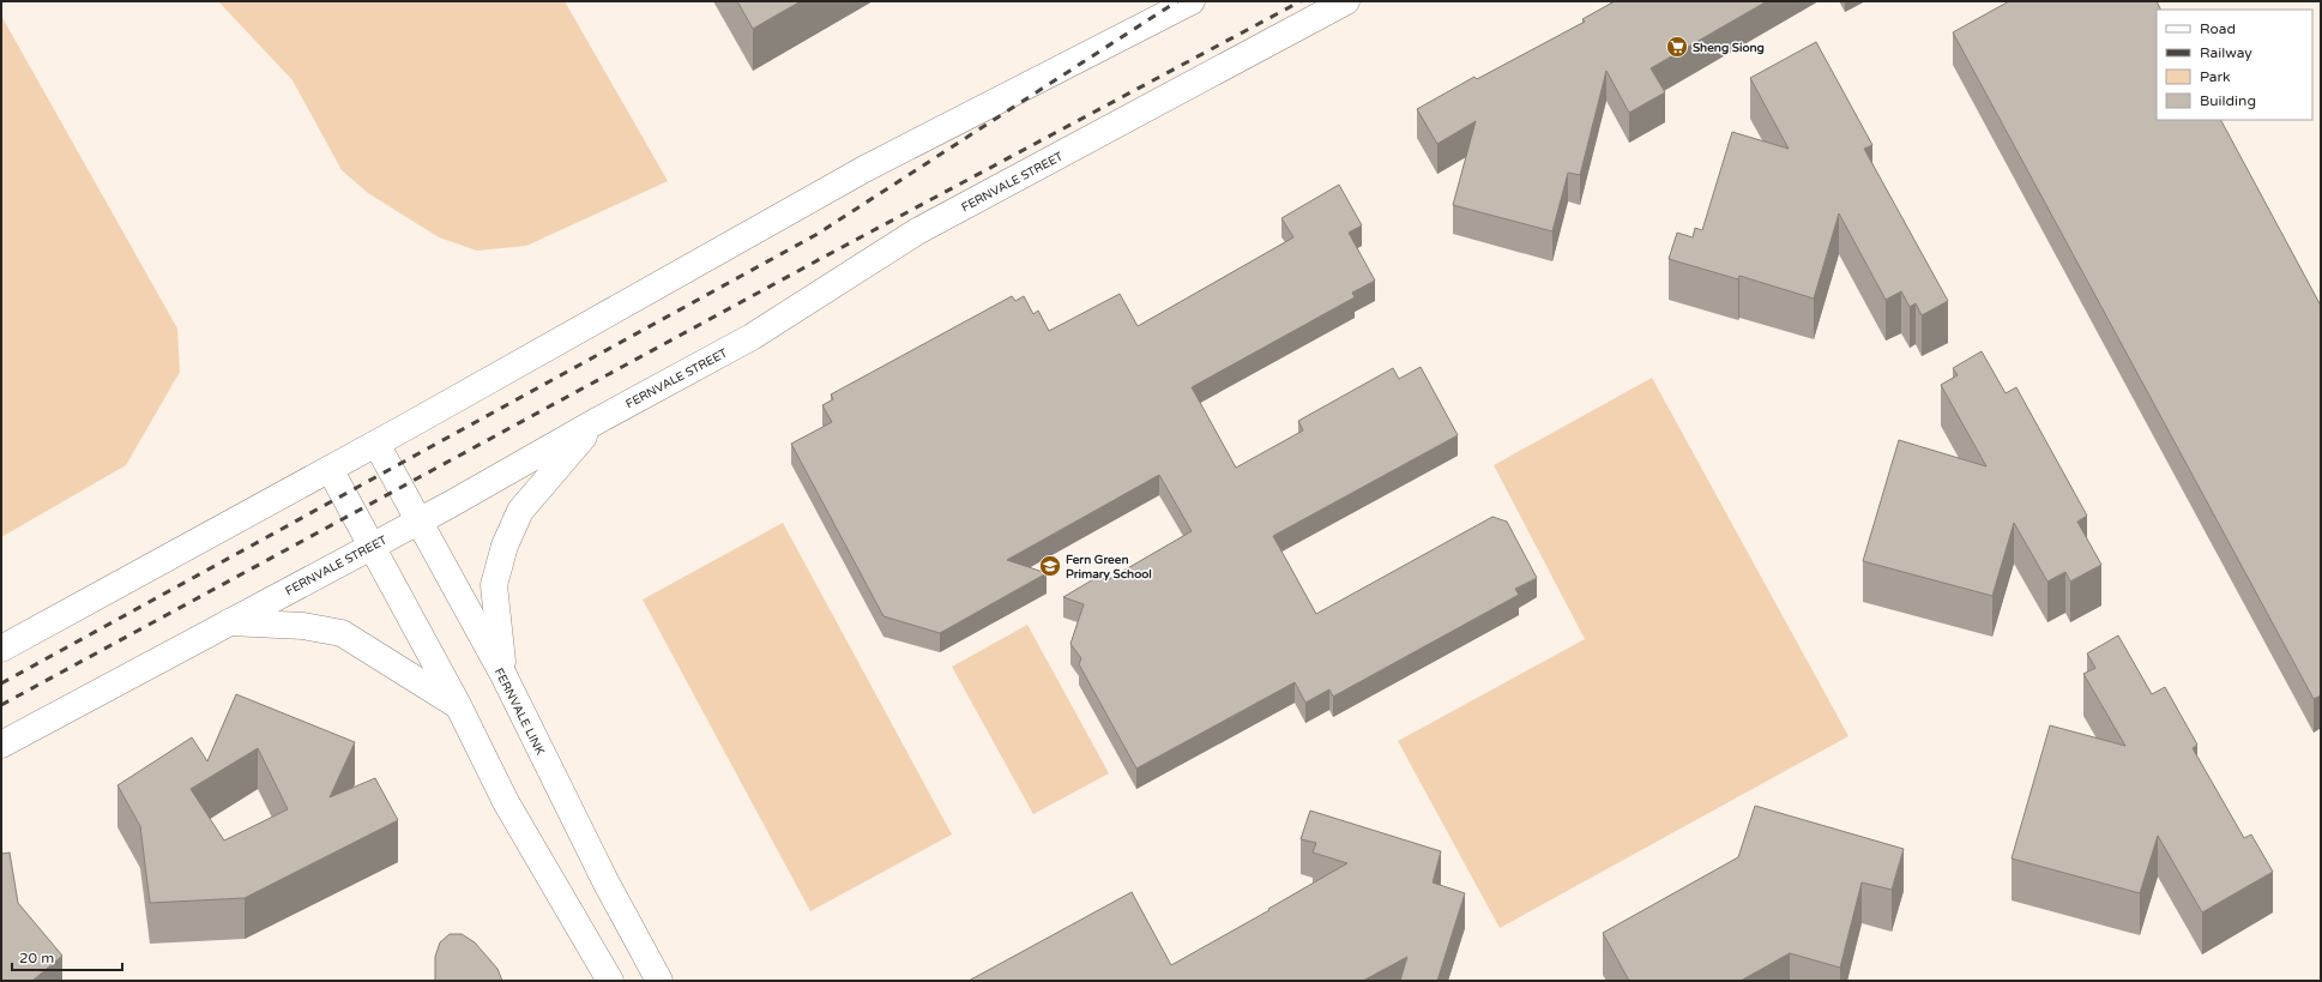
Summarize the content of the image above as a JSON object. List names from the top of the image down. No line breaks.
{"streets":{"street":["FERNVALE STREET","FERNVALE LINK"]},"crossings":[["FERNVALE STREET","FERNVALE LINK"]],"places":{"supermarket":["Sheng Siong"],"school or university":["Fern Green Primary School"]},"legend":["Road","Railway","Park","Building"],"scale_bar":"20 m"}
